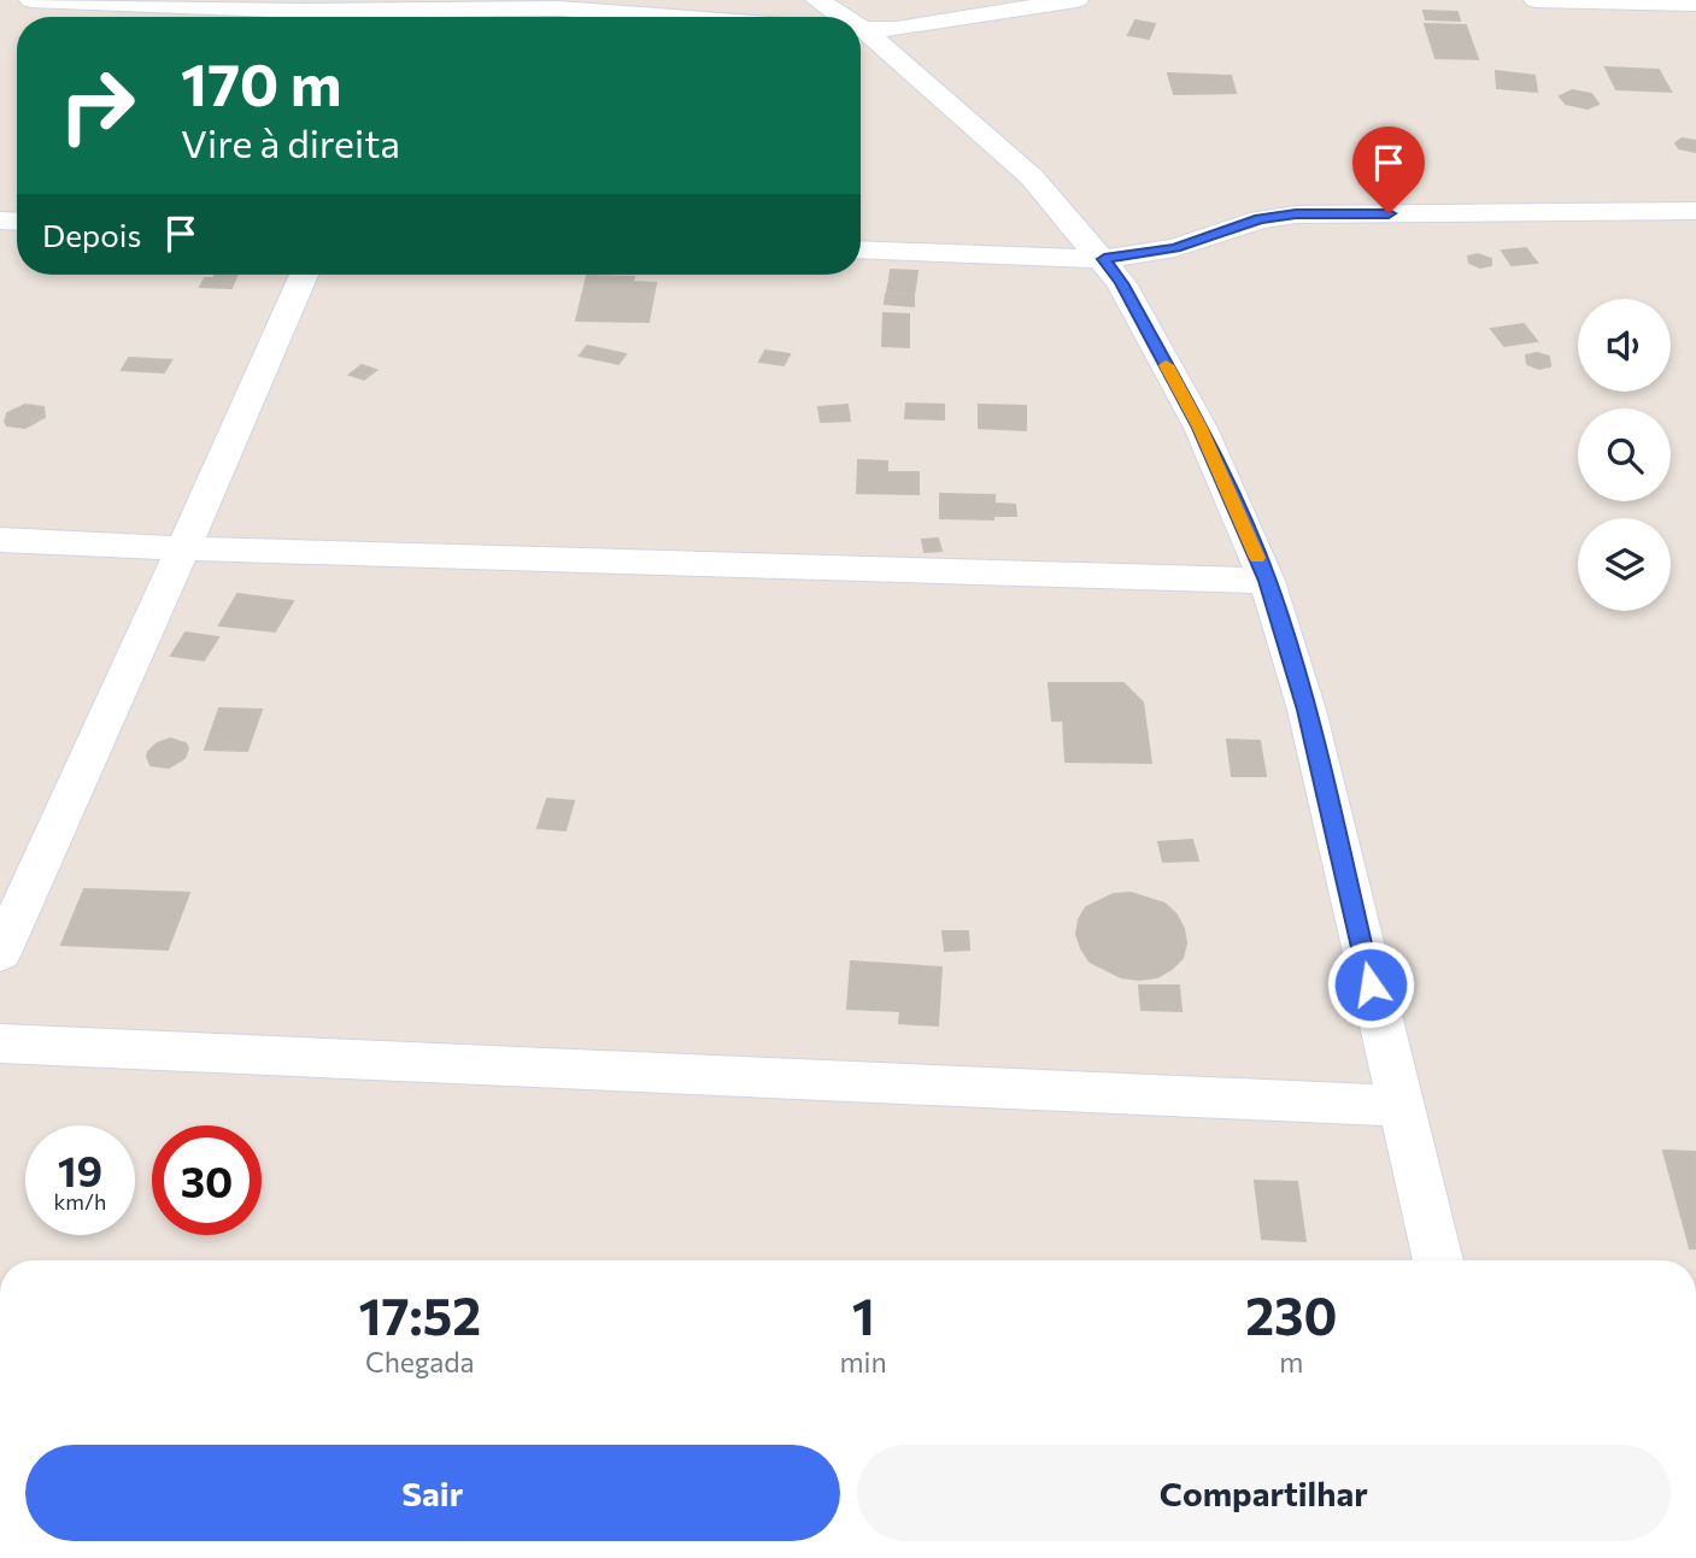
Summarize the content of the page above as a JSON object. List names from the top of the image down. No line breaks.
{"page":{"turn":["170 m","Vire à direita"],"then":"Depois","speed":"19 km/h","limit":"30","eta":["17:52","Chegada","1","min","230","m"],"buttons":["Sair","Compartilhar"]}}
